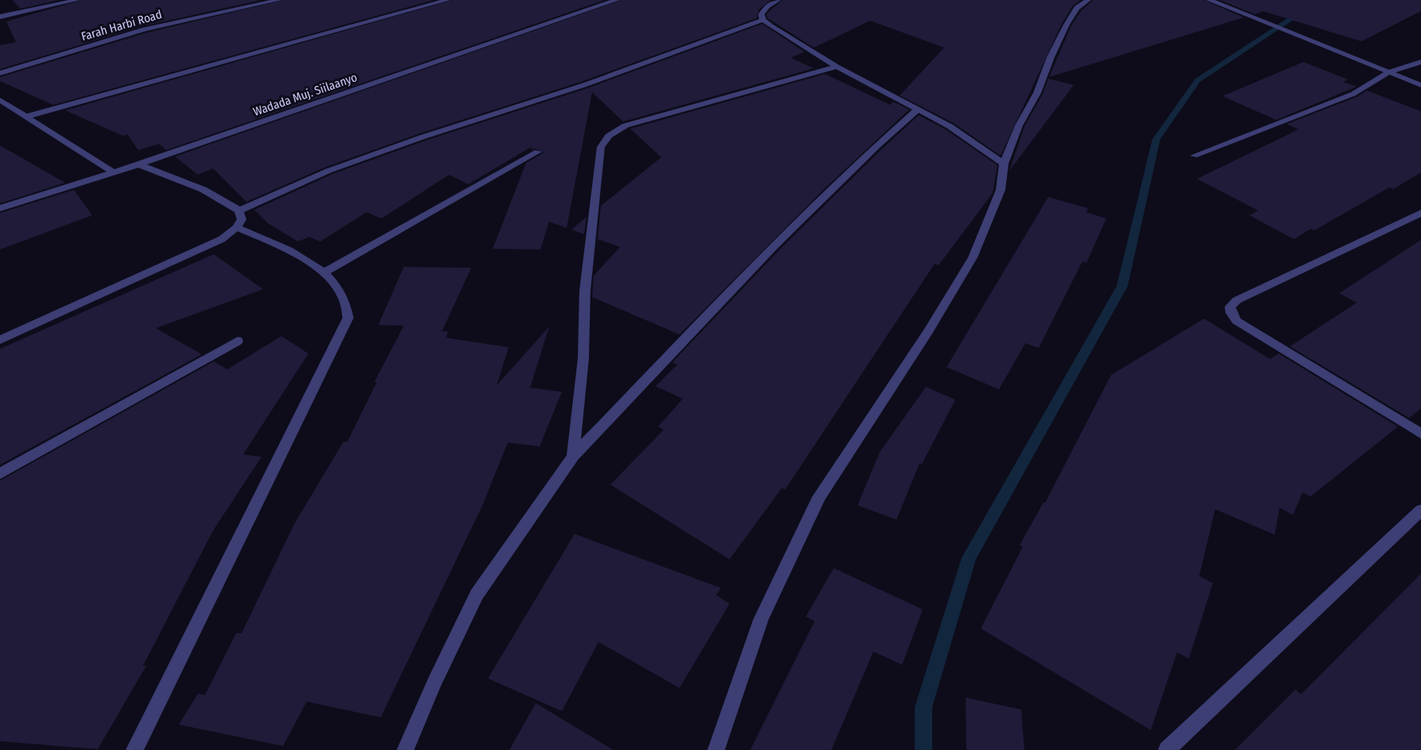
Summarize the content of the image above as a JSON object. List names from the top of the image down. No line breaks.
{"streets":{"street":["Farah Harbi Road","Wadada Muj. Siilaanyo"]}}
